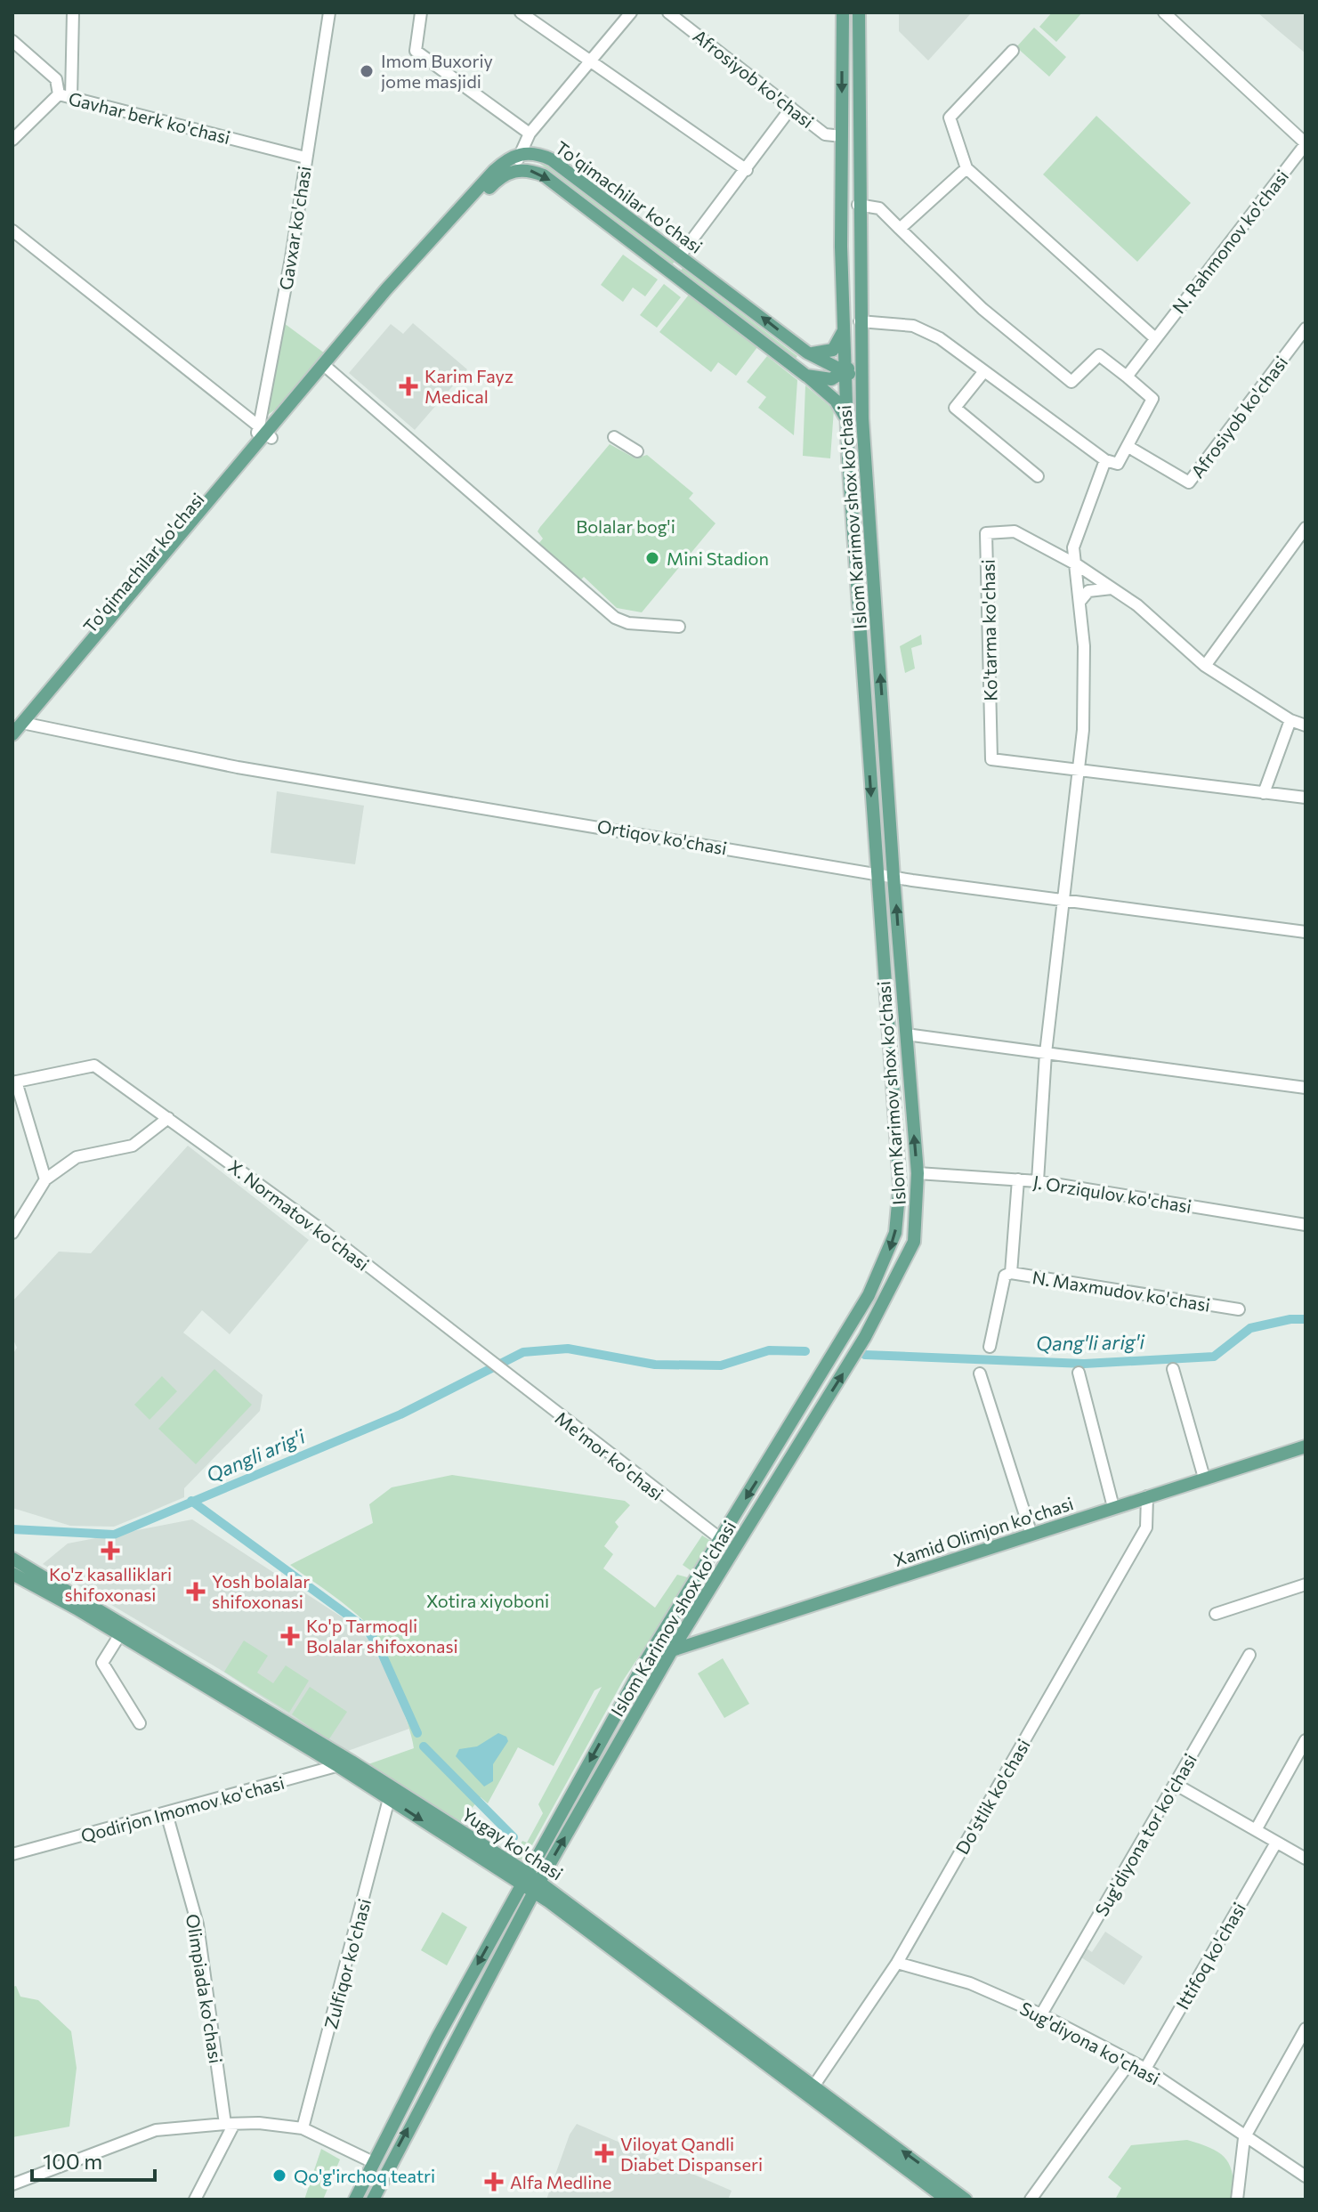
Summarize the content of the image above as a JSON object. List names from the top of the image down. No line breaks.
{"streets":{"main road":["To'qimachilar ko'chasi","Islom Karimov shox ko'chasi","Xamid Olimjon ko'chasi","Yugay ko'chasi"],"street":["Afrosiyob ko'chasi","Gavhar berk ko'chasi","Gavxar ko'chasi","N. Rahmonov ko'chasi","Ko'tarma ko'chasi","Ortiqov ko'chasi","J. Orziqulov ko'chasi","X. Normatov ko'chasi","N. Maxmudov ko'chasi","Me'mor ko'chasi","Do'stlik ko'chasi","Qodirjon Imomov ko'chasi","Sug'diyona tor ko'chasi","Ittifoq ko'chasi","Zulfiqor ko'chasi","Olimpiada ko'chasi","Sug'diyona ko'chasi"]},"crossings":[["Afrosiyob ko'chasi","Islom Karimov shox ko'chasi"],["Gavhar berk ko'chasi","Gavxar ko'chasi"],["To'qimachilar ko'chasi","Gavxar ko'chasi"],["To'qimachilar ko'chasi","Islom Karimov shox ko'chasi"],["To'qimachilar ko'chasi","Ortiqov ko'chasi"],["Islom Karimov shox ko'chasi","Ortiqov ko'chasi"],["Islom Karimov shox ko'chasi","J. Orziqulov ko'chasi"],["Islom Karimov shox ko'chasi","Me'mor ko'chasi"],["Islom Karimov shox ko'chasi","Xamid Olimjon ko'chasi"],["Islom Karimov shox ko'chasi","Yugay ko'chasi"],["J. Orziqulov ko'chasi","N. Maxmudov ko'chasi"],["X. Normatov ko'chasi","Me'mor ko'chasi"],["Xamid Olimjon ko'chasi","Do'stlik ko'chasi"],["Do'stlik ko'chasi","Yugay ko'chasi"],["Do'stlik ko'chasi","Sug'diyona ko'chasi"],["Qodirjon Imomov ko'chasi","Yugay ko'chasi"],["Qodirjon Imomov ko'chasi","Olimpiada ko'chasi"],["Sug'diyona tor ko'chasi","Sug'diyona ko'chasi"],["Yugay ko'chasi","Zulfiqor ko'chasi"],["Ittifoq ko'chasi","Sug'diyona ko'chasi"]],"water":["Qang'li arig'i","Qangli arig'i"],"parks":["Bolalar bog'i","Xotira xiyoboni"],"places":{"other":["Imom Buxoriy jome masjidi","Mini Stadion","Qo'g'irchoq teatri"],"health":["Karim Fayz Medical","Ko'z kasalliklari shifoxonasi","Yosh bolalar shifoxonasi","Ko'p Tarmoqli Bolalar shifoxonasi","Viloyat Qandli Diabet Dispanseri","Alfa Medline"]},"scale_bar":"100 m"}
